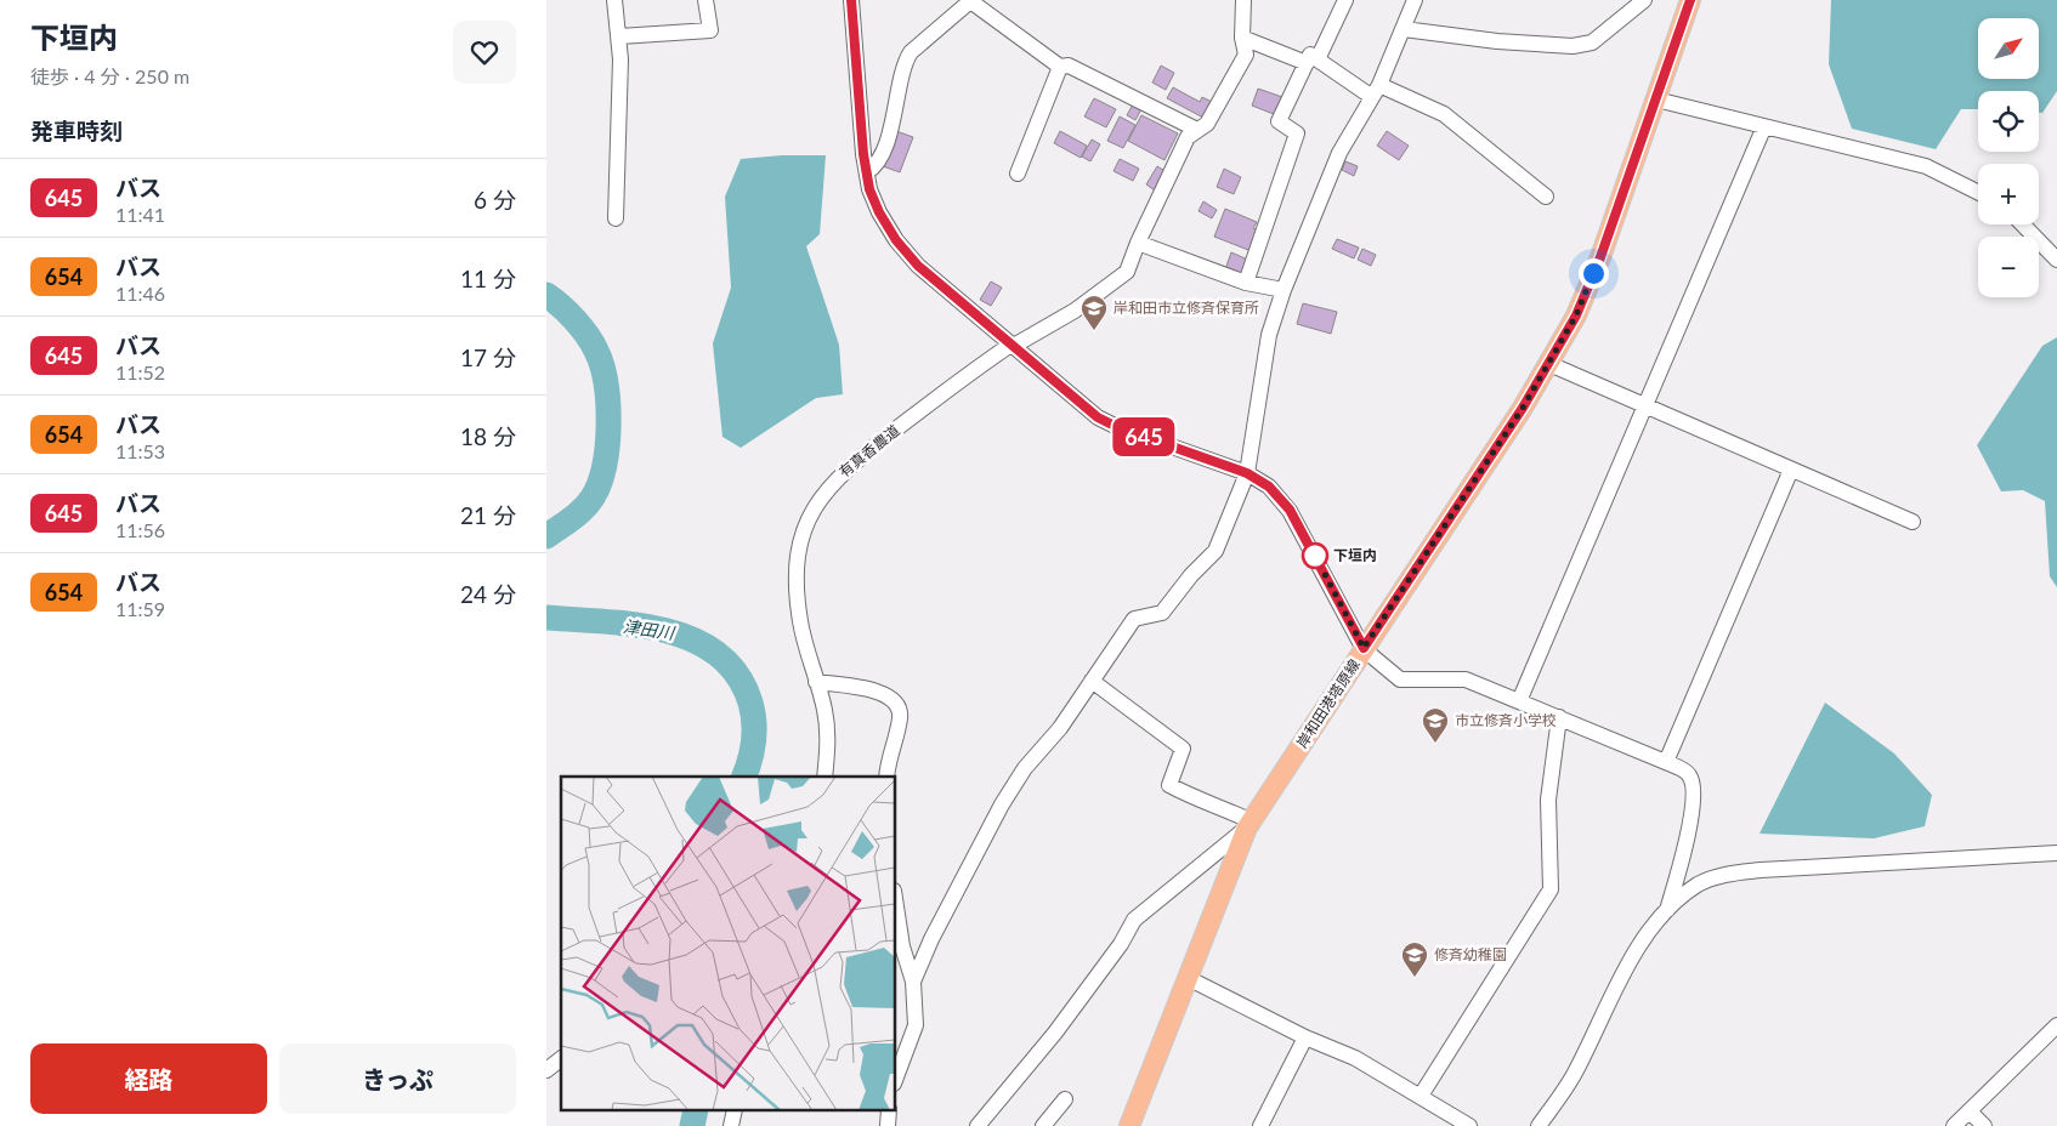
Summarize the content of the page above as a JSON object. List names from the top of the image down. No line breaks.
{"streets":{"main road":["岸和田港塔原線"],"street":["有真香農道"]},"water":["津田川"],"places":{"school or university":["岸和田市立修斉保育所","市立修斉小学校","修斉幼稚園"],"other":["下垣内"]},"lines":["bus line 645"],"north":"top right","page":{"heading":[["下垣内","徒歩 · 4 分 · 250 m"],"発車時刻"],"on_map":"645","map_buttons":["+","−"],"list":[{"mark":"645","name":"バス","note":"11:41","value":"6 分"},{"mark":"654","name":"バス","note":"11:46","value":"11 分"},{"mark":"645","name":"バス","note":"11:52","value":"17 分"},{"mark":"654","name":"バス","note":"11:53","value":"18 分"},{"mark":"645","name":"バス","note":"11:56","value":"21 分"},{"mark":"654","name":"バス","note":"11:59","value":"24 分"}],"buttons":["経路","きっぷ"]}}
